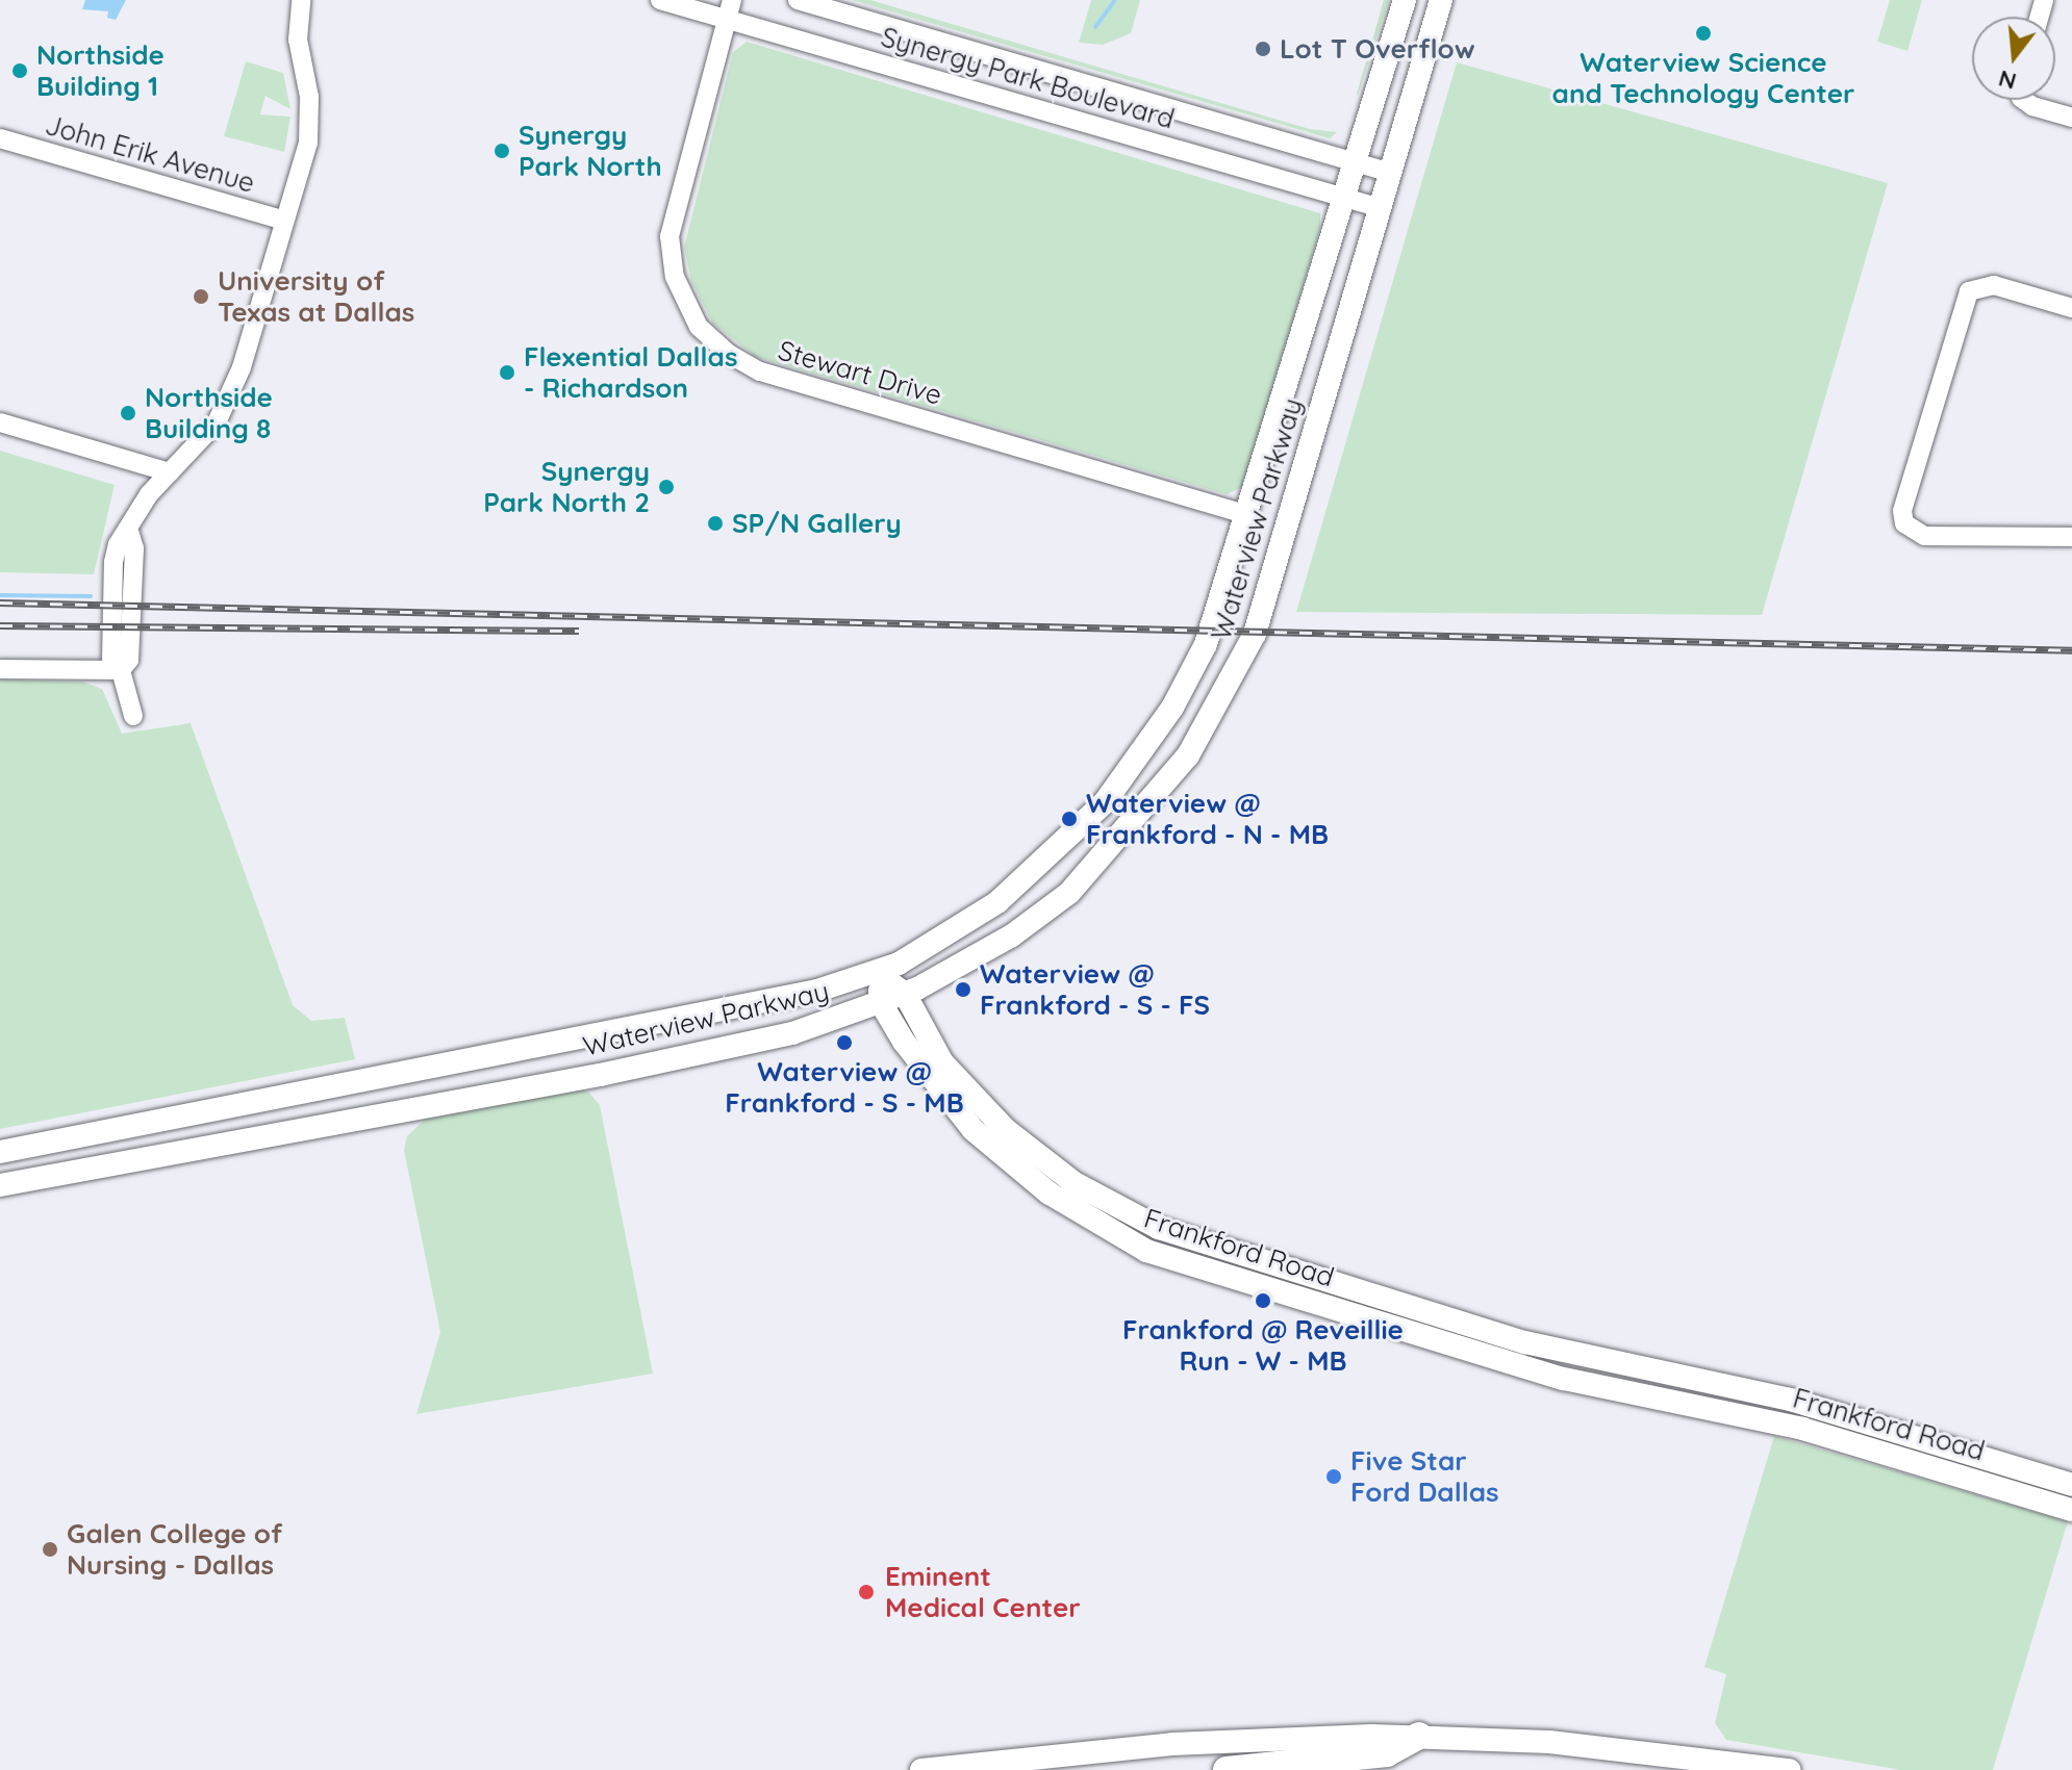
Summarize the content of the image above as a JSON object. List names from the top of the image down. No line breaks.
{"streets":{"main road":["Waterview Parkway","Frankford Road"],"street":["Synergy Park Boulevard","John Erik Avenue","Stewart Drive"]},"crossings":[["Synergy Park Boulevard","Stewart Drive"],["Synergy Park Boulevard","Waterview Parkway"],["Stewart Drive","Waterview Parkway"],["Waterview Parkway","Frankford Road"]],"places":["Waterview Science and Technology Center","Lot T Overflow","Northside Building 1","Synergy Park North","University of Texas at Dallas","Flexential Dallas - Richardson","Northside Building 8","Synergy Park North 2","SP/N Gallery","Waterview @ Frankford - N - MB","Waterview @ Frankford - S - FS","Waterview @ Frankford - S - MB","Frankford @ Reveillie Run - W - MB","Five Star Ford Dallas","Galen College of Nursing - Dallas","Eminent Medical Center"],"north":"bottom"}
